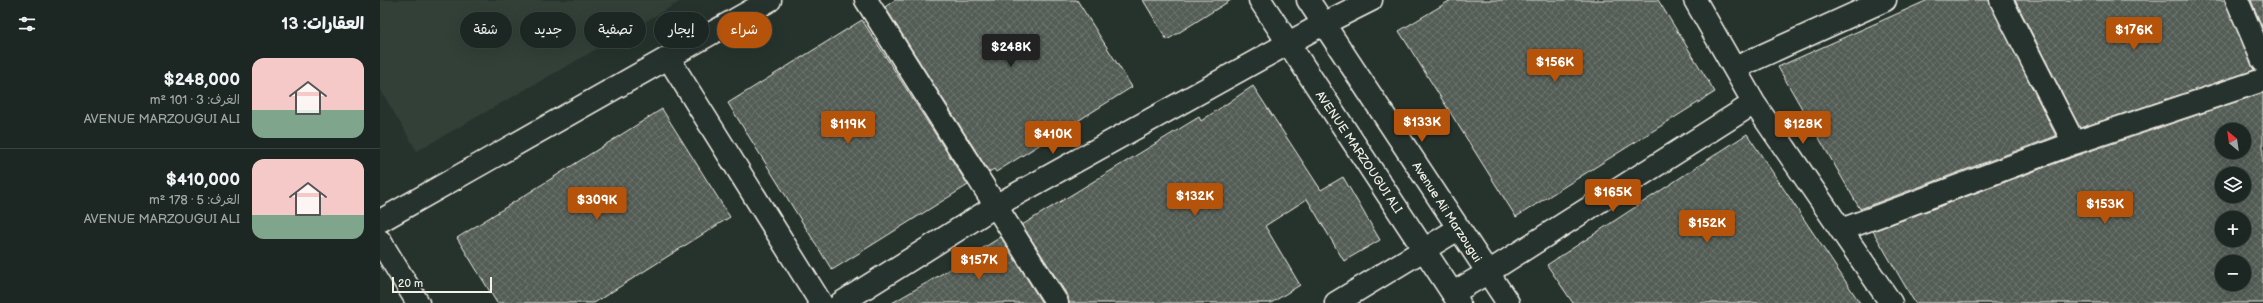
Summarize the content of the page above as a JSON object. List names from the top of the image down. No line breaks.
{"streets":{"street":["AVENUE MARZOUGUI ALI","Avenue Ali Marzougui"]},"scale_bar":"20 m","north":"top left","page":{"heading":"العقارات: 13","chip":["شراء","إيجار","تصفية","جديد","شقة"],"price":["$176K","$248K","$156K","$133K","$119K","$128K","$410K","$165K","$132K","$309K","$153K","$152K","$157K"],"list":[{"name":"$248,000","note":"الغرف: 3 · 101 m² · AVENUE MARZOUGUI ALI"},{"name":"$410,000","note":"الغرف: 5 · 178 m² · AVENUE MARZOUGUI ALI"}],"map_buttons":["+","−"],"scale":"20 m"}}
